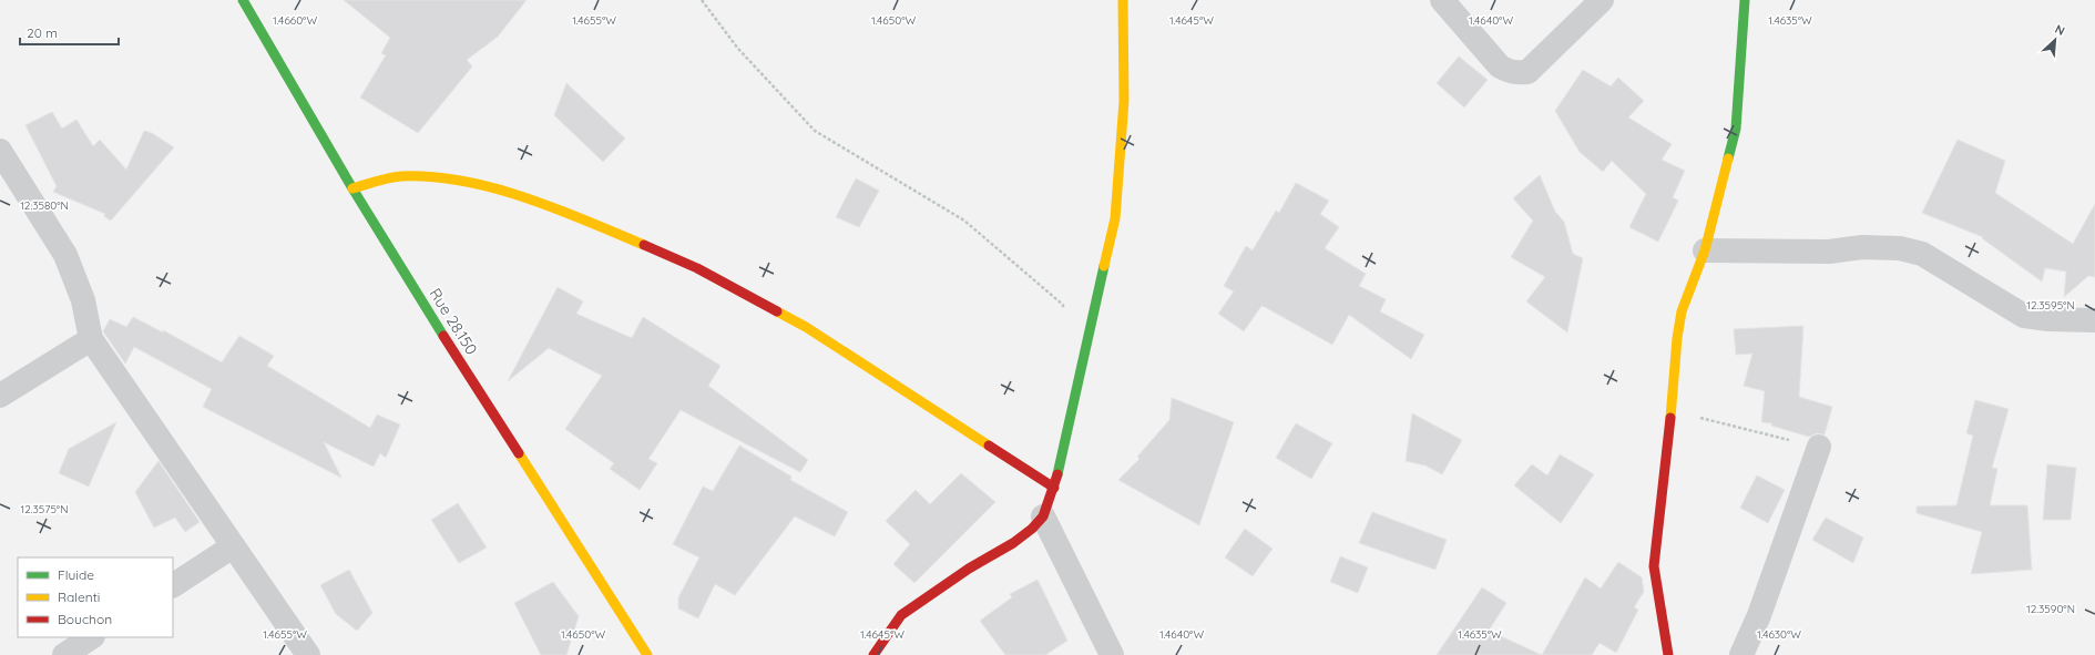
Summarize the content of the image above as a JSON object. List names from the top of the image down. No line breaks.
{"streets":{"street":["Rue 28.150"]},"legend":["Fluide","Ralenti","Bouchon"],"scale_bar":"20 m","north":"top right","coordinates":["1.4660°W","1.4655°W","1.4650°W","1.4645°W","1.4640°W","1.4635°W","12.3580°N","12.3595°N","12.3575°N","12.3590°N","1.4630°W"]}
